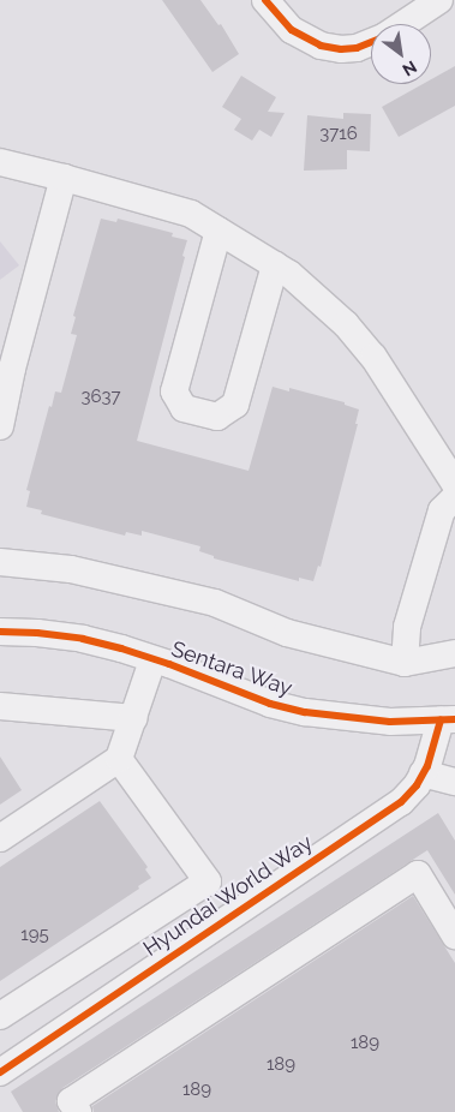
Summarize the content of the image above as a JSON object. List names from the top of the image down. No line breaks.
{"streets":{"street":["Sentara Way","Hyundai World Way"]},"crossings":[["Sentara Way","Hyundai World Way"]],"house_numbers":["3716","3637","195","189","189","189"],"north":"bottom right"}
